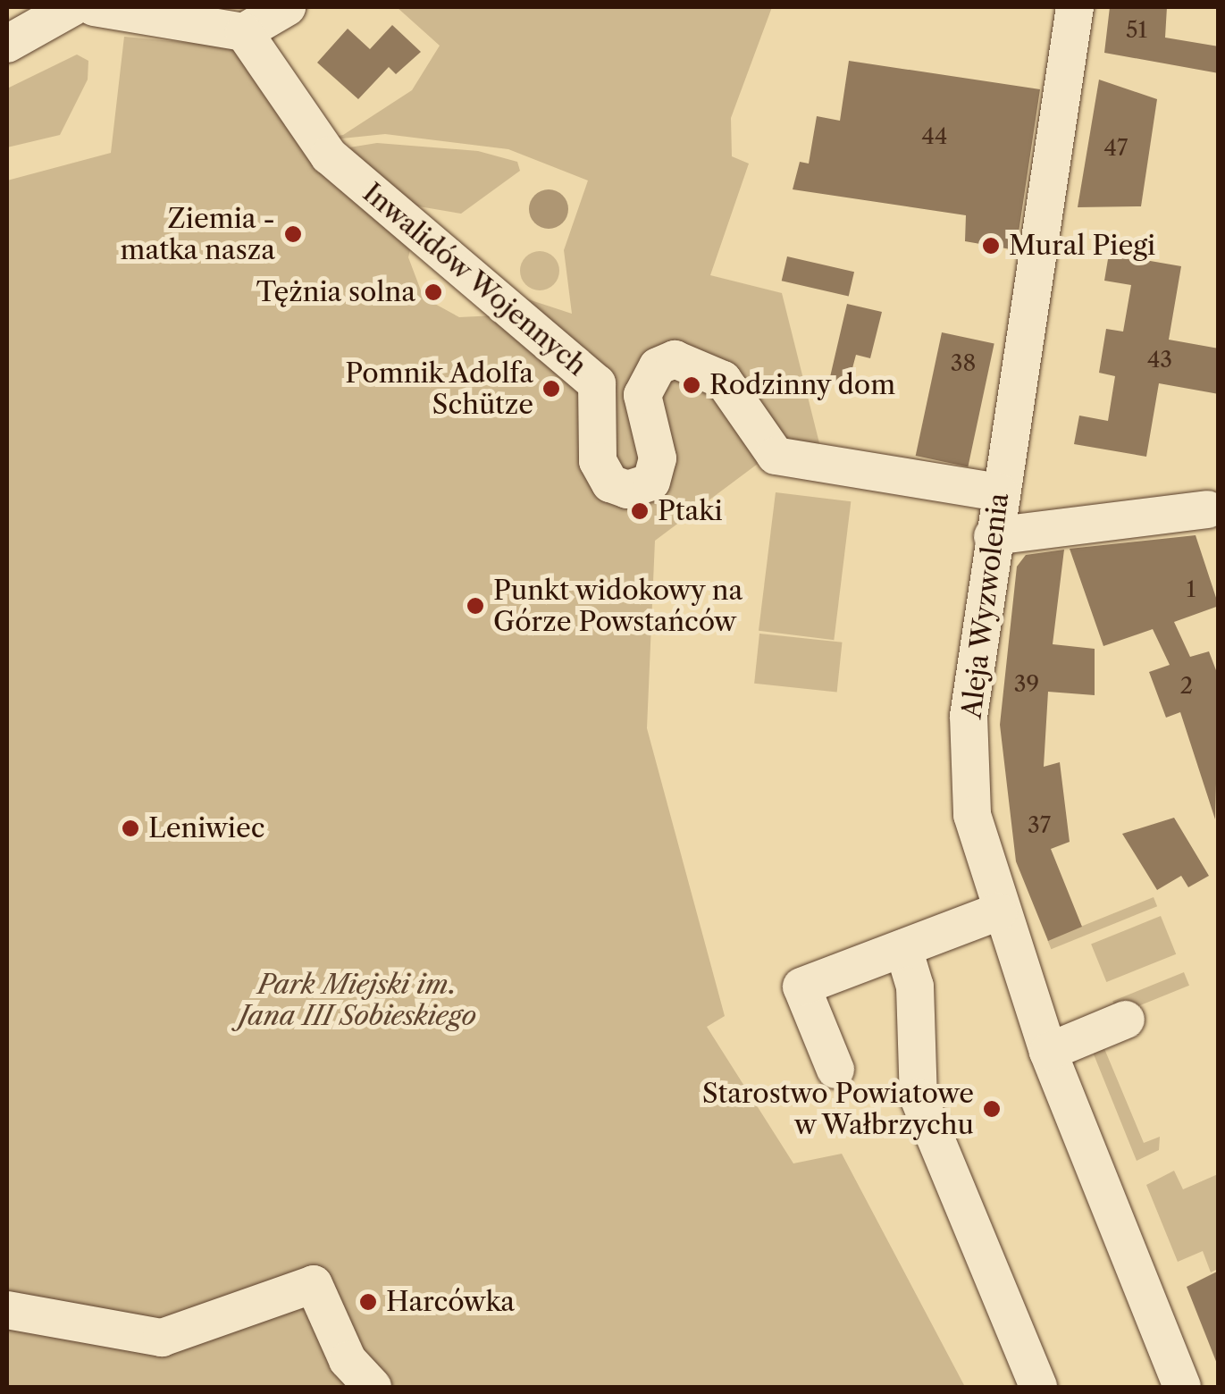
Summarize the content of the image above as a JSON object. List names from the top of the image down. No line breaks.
{"streets":{"street":["Inwalidów Wojennych","Aleja Wyzwolenia"]},"crossings":[["Inwalidów Wojennych","Aleja Wyzwolenia"]],"parks":["Park Miejski im. Jana III Sobieskiego"],"places":["Ziemia - matka nasza","Mural Piegi","Tężnia solna","Rodzinny dom","Pomnik Adolfa Schütze","Ptaki","Punkt widokowy na Górze Powstańców","Leniwiec","Starostwo Powiatowe w Wałbrzychu","Harcówka"],"house_numbers":["51","44","47","43","38","1","39","2","37"]}
